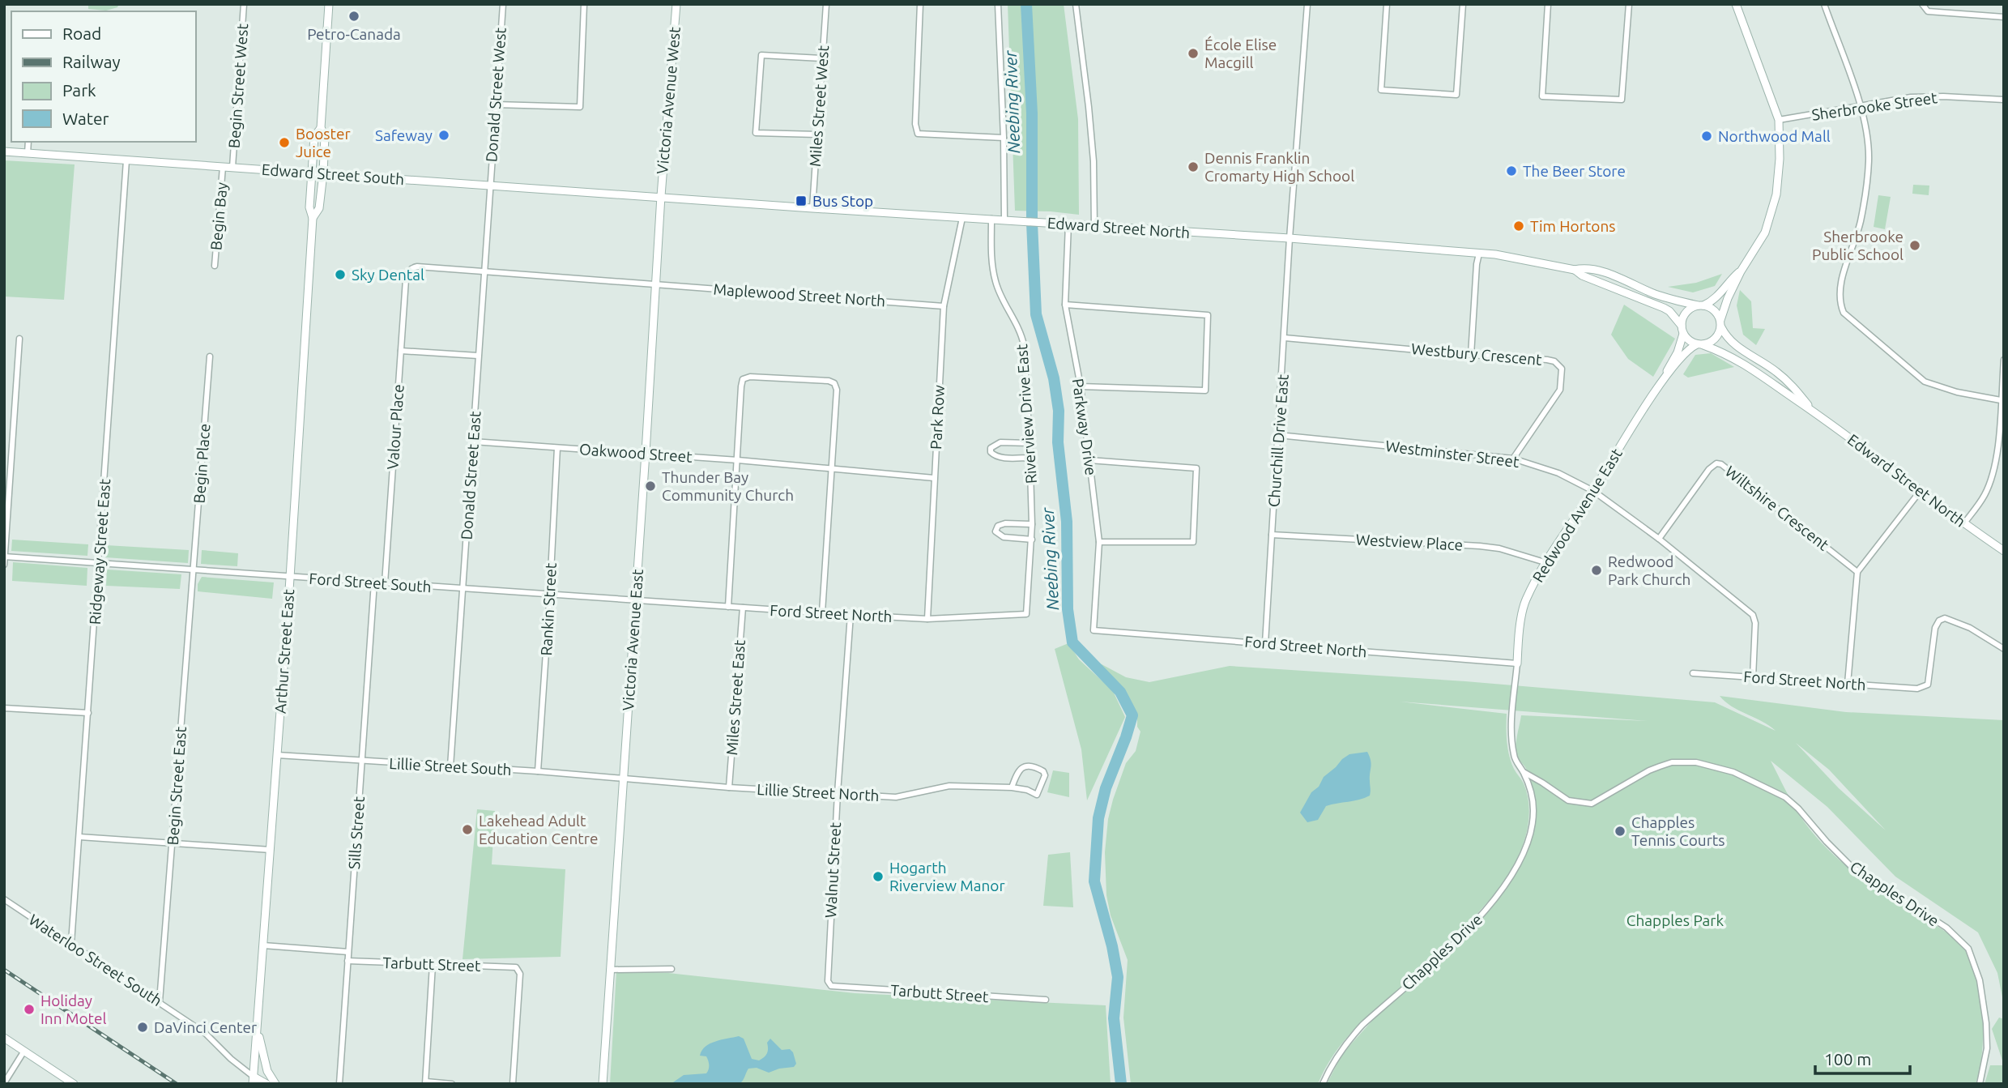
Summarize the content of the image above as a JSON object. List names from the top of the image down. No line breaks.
{"streets":{"main road":["Victoria Avenue West","Edward Street South","Edward Street North","Redwood Avenue East","Victoria Avenue East","Arthur Street East","Waterloo Street South"],"street":["Begin Street West","Donald Street West","Miles Street West","Sherbrooke Street","Begin Bay","Maplewood Street North","Westbury Crescent","Riverview Drive East","Park Row","Valour Place","Parkway Drive","Churchill Drive East","Oakwood Street","Westminster Street","Begin Place","Donald Street East","Wiltshire Crescent","Westview Place","Ridgeway Street East","Ford Street South","Rankin Street","Ford Street North","Miles Street East","Lillie Street South","Begin Street East","Lillie Street North","Sills Street","Walnut Street","Chapples Drive","Tarbutt Street"]},"crossings":[["Begin Street West","Edward Street South"],["Donald Street West","Edward Street South"],["Donald Street West","Donald Street East"],["Victoria Avenue West","Edward Street South"],["Victoria Avenue West","Edward Street North"],["Victoria Avenue West","Victoria Avenue East"],["Miles Street West","Edward Street North"],["Edward Street South","Begin Bay"],["Edward Street South","Edward Street North"],["Edward Street South","Donald Street East"],["Edward Street South","Ridgeway Street East"],["Edward Street South","Victoria Avenue East"],["Edward Street South","Arthur Street East"],["Edward Street North","Riverview Drive East"],["Edward Street North","Park Row"],["Edward Street North","Parkway Drive"],["Edward Street North","Churchill Drive East"],["Edward Street North","Redwood Avenue East"],["Edward Street North","Victoria Avenue East"],["Maplewood Street North","Park Row"],["Maplewood Street North","Valour Place"],["Maplewood Street North","Donald Street East"],["Maplewood Street North","Victoria Avenue East"],["Westbury Crescent","Churchill Drive East"],["Westbury Crescent","Westminster Street"],["Riverview Drive East","Ford Street North"],["Park Row","Oakwood Street"],["Park Row","Ford Street North"],["Valour Place","Ford Street South"],["Parkway Drive","Ford Street North"],["Churchill Drive East","Westminster Street"],["Churchill Drive East","Westview Place"],["Churchill Drive East","Ford Street North"],["Oakwood Street","Donald Street East"],["Oakwood Street","Rankin Street"],["Oakwood Street","Victoria Avenue East"],["Westminster Street","Wiltshire Crescent"],["Westminster Street","Redwood Avenue East"],["Westminster Street","Ford Street North"],["Begin Place","Ford Street South"],["Begin Place","Begin Street East"],["Donald Street East","Ford Street South"],["Donald Street East","Lillie Street South"],["Redwood Avenue East","Westview Place"],["Redwood Avenue East","Ford Street North"],["Redwood Avenue East","Chapples Drive"],["Ridgeway Street East","Ford Street South"],["Ridgeway Street East","Waterloo Street South"],["Ford Street South","Rankin Street"],["Ford Street South","Ford Street North"],["Ford Street South","Victoria Avenue East"],["Ford Street South","Arthur Street East"],["Ford Street South","Begin Street East"],["Ford Street South","Sills Street"],["Rankin Street","Lillie Street South"],["Ford Street North","Victoria Avenue East"],["Ford Street North","Miles Street East"],["Ford Street North","Walnut Street"],["Ford Street North","Chapples Drive"],["Victoria Avenue East","Lillie Street South"],["Victoria Avenue East","Lillie Street North"],["Arthur Street East","Lillie Street South"],["Arthur Street East","Waterloo Street South"],["Miles Street East","Lillie Street North"],["Lillie Street South","Lillie Street North"],["Lillie Street South","Sills Street"],["Begin Street East","Waterloo Street South"],["Lillie Street North","Walnut Street"],["Sills Street","Tarbutt Street"],["Walnut Street","Tarbutt Street"]],"water":["Neebing River"],"parks":["Chapples Park"],"places":{"other":["Petro-Canada","École Elise Macgill","Safeway","Northwood Mall","Booster Juice","Dennis Franklin Cromarty High School","The Beer Store","Tim Hortons","Sherbrooke Public School","Sky Dental","Thunder Bay Community Church","Redwood Park Church","Lakehead Adult Education Centre","Chapples Tennis Courts","Hogarth Riverview Manor","Holiday Inn Motel","DaVinci Center"],"transit":["Bus Stop"]},"legend":["Road","Railway","Park","Water"],"scale_bar":"100 m"}
